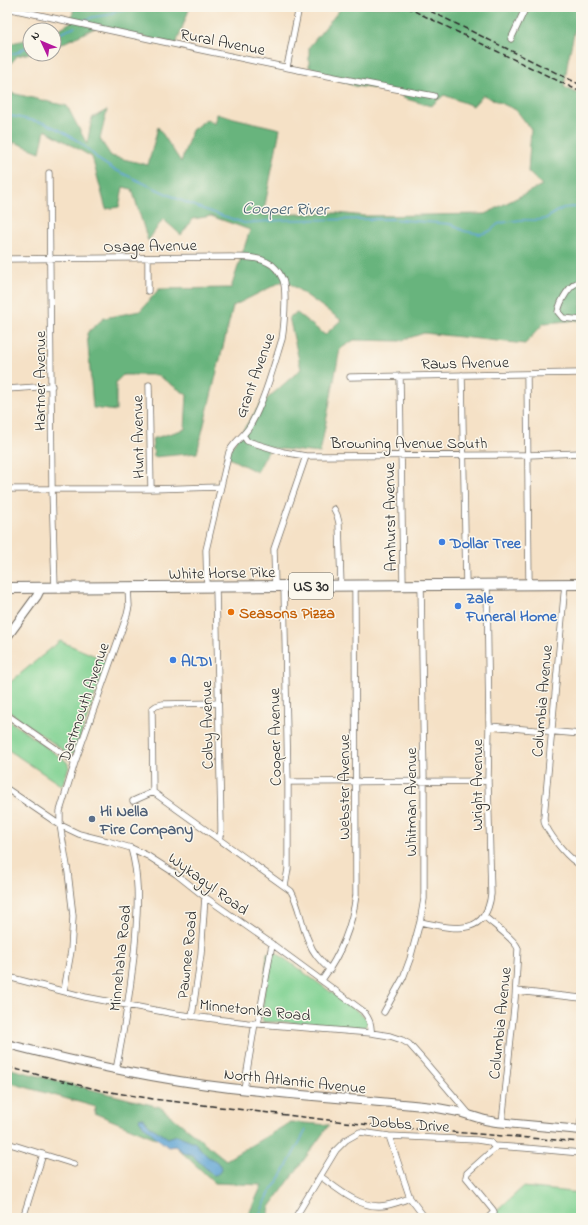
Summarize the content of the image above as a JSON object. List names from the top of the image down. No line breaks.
{"streets":{"highway":["White Horse Pike","US 30"],"street":["Rural Avenue","Osage Avenue","Raws Avenue","Grant Avenue","Hartner Avenue","Hunt Avenue","Browning Avenue South","Amhurst Avenue","Columbia Avenue","Dartmouth Avenue","Colby Avenue","Cooper Avenue","Wright Avenue","Webster Avenue","Whitman Avenue","Wykagyl Road","Pawnee Road","Minnehaha Road","Minnetonka Road","North Atlantic Avenue","Dobbs Drive"]},"crossings":[["Osage Avenue","Grant Avenue"],["Osage Avenue","Hartner Avenue"],["Raws Avenue","Amhurst Avenue"],["Grant Avenue","Browning Avenue South"],["Grant Avenue","White Horse Pike"],["Grant Avenue","Colby Avenue"],["Hartner Avenue","White Horse Pike"],["Browning Avenue South","Amhurst Avenue"],["Browning Avenue South","Cooper Avenue"],["Amhurst Avenue","White Horse Pike"],["White Horse Pike","Columbia Avenue"],["White Horse Pike","Dartmouth Avenue"],["White Horse Pike","Colby Avenue"],["White Horse Pike","Cooper Avenue"],["White Horse Pike","Wright Avenue"],["White Horse Pike","Webster Avenue"],["White Horse Pike","Whitman Avenue"],["Columbia Avenue","Wright Avenue"],["Columbia Avenue","North Atlantic Avenue"],["Dartmouth Avenue","Wykagyl Road"],["Dartmouth Avenue","Minnetonka Road"],["Webster Avenue","Wykagyl Road"],["Wykagyl Road","Pawnee Road"],["Wykagyl Road","Minnehaha Road"],["Wykagyl Road","Minnetonka Road"],["Pawnee Road","Minnetonka Road"],["Minnehaha Road","Minnetonka Road"],["Minnehaha Road","North Atlantic Avenue"],["Minnetonka Road","North Atlantic Avenue"]],"water":["Cooper River"],"places":["Dollar Tree","Zale Funeral Home","Seasons Pizza","ALDI","Hi Nella Fire Company"],"north":"top left"}
